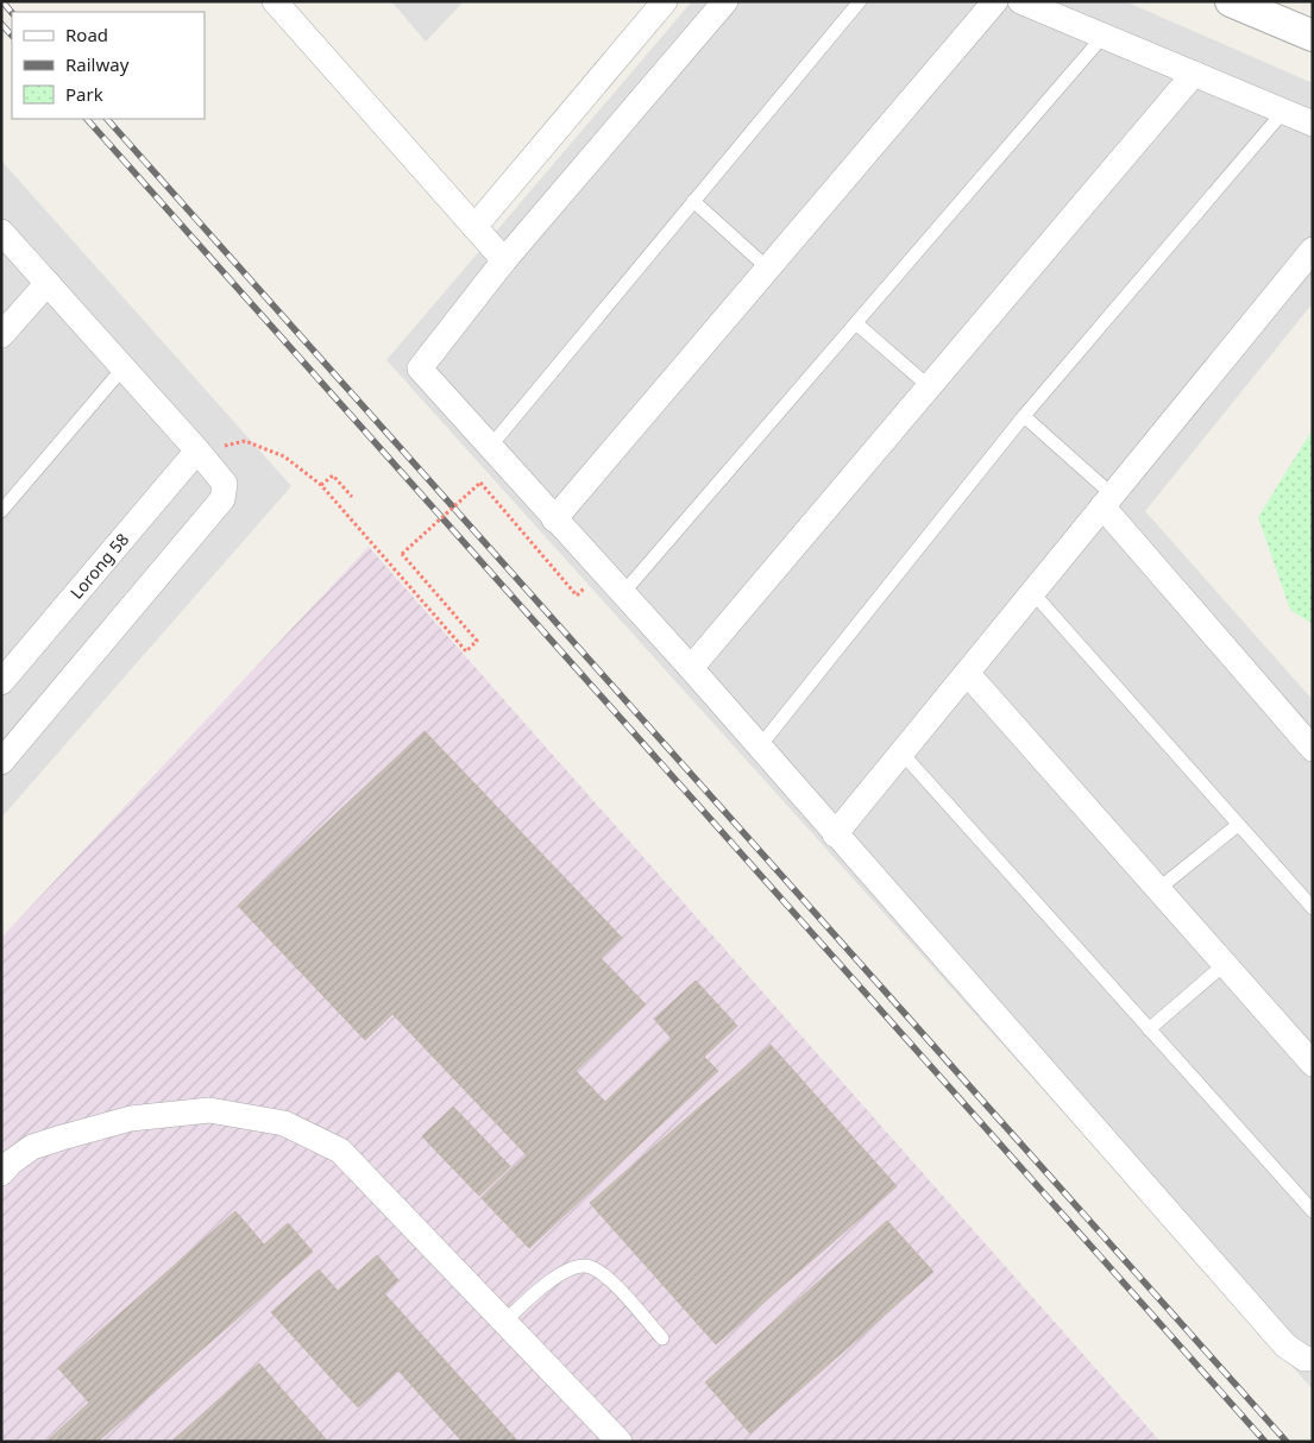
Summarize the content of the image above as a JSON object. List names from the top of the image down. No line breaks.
{"streets":{"street":["Lorong 58"]},"legend":["Road","Railway","Park"]}
